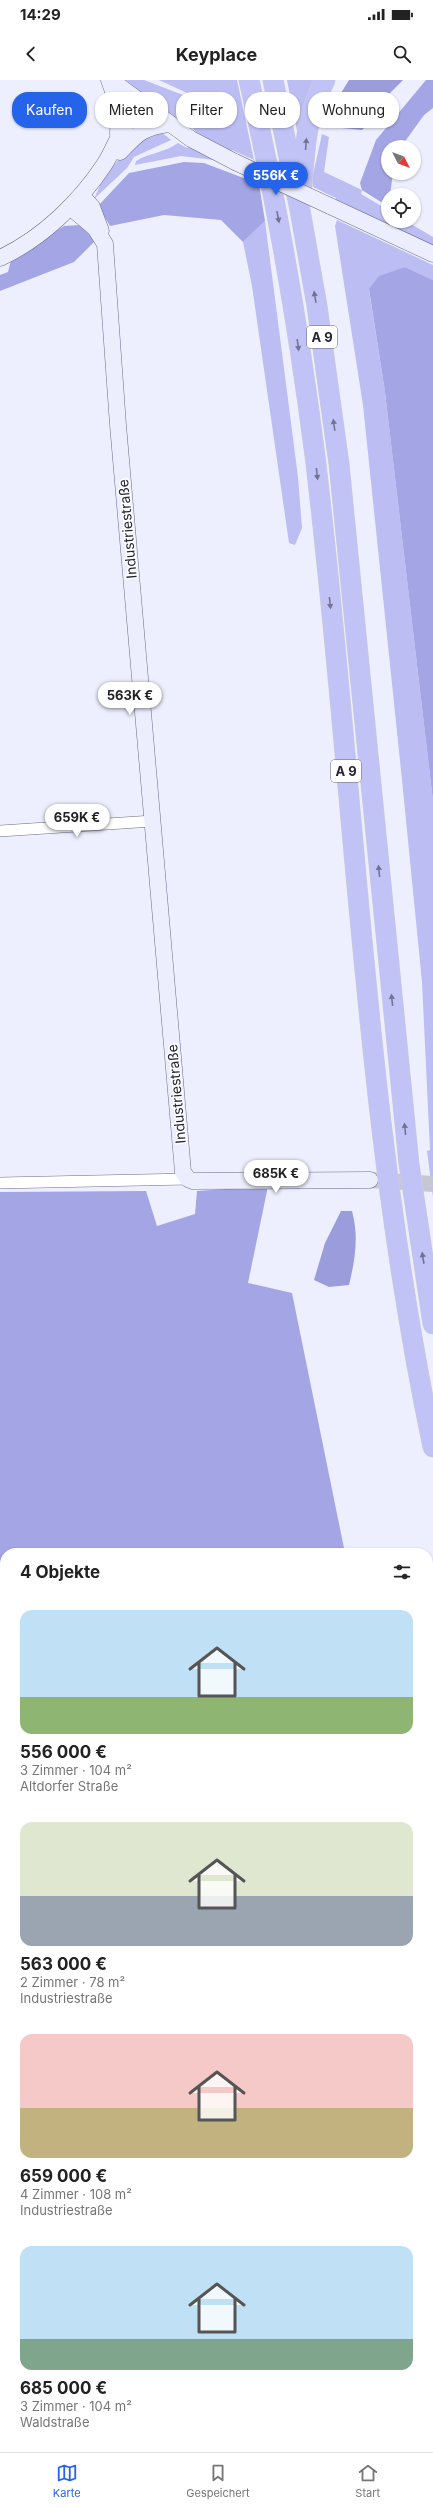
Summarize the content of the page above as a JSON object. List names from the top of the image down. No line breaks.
{"streets":{"highway":["A 9"],"street":["Industriestraße"]},"north":"bottom right","page":{"status":"14:29","header":"Keyplace","chip":["Kaufen","Mieten","Filter","Neu","Wohnung"],"price":["556K €","563K €","659K €","685K €"],"heading":"4 Objekte","list":[{"name":"556 000 €","note":"3 Zimmer · 104 m² · Altdorfer Straße"},{"name":"563 000 €","note":"2 Zimmer · 78 m² · Industriestraße"},{"name":"659 000 €","note":"4 Zimmer · 108 m² · Industriestraße"},{"name":"685 000 €","note":"3 Zimmer · 104 m² · Waldstraße"}],"tabs":["Karte","Gespeichert","Start"]}}
